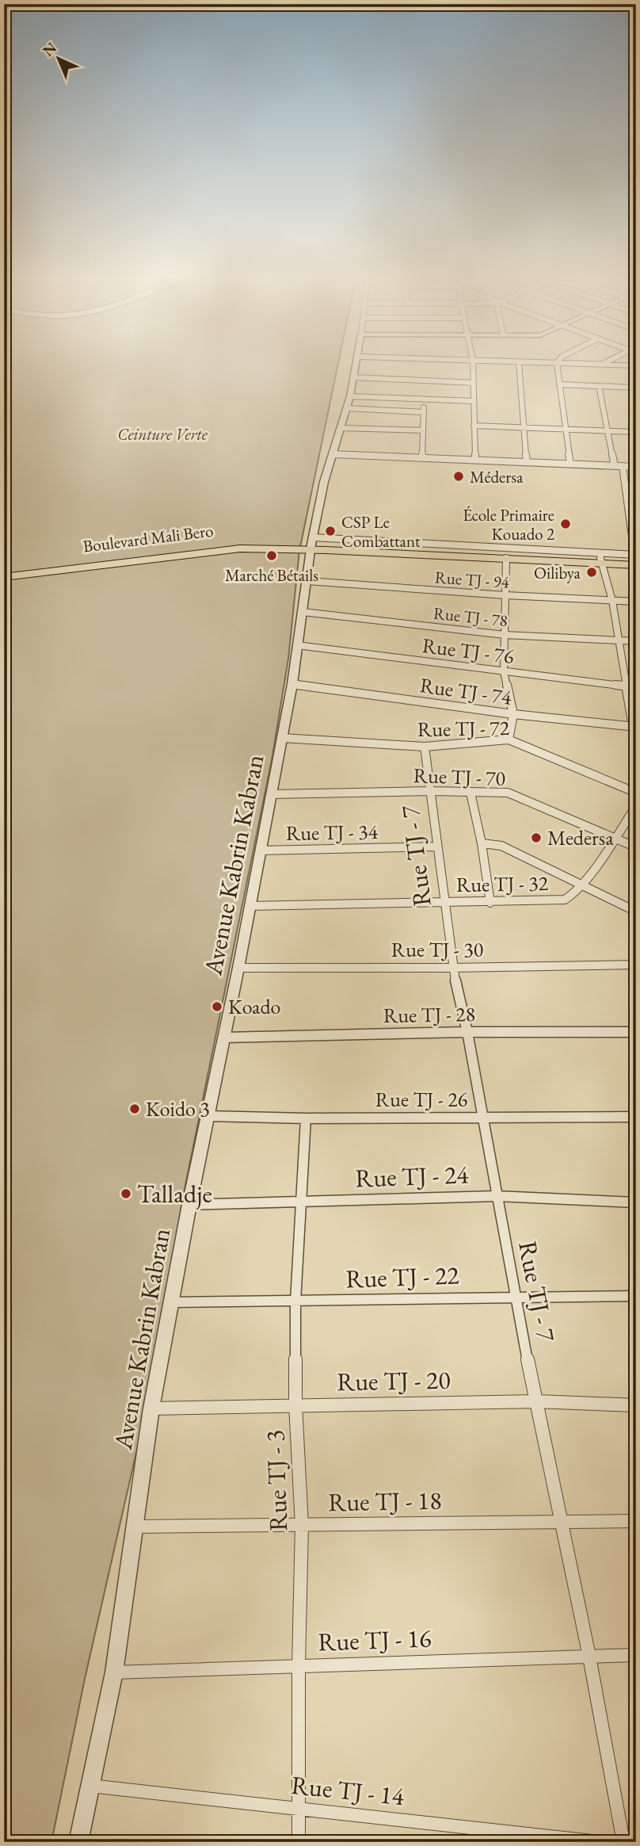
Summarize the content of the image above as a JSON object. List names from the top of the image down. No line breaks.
{"streets":{"main road":["Boulevard Mali Bero"],"street":["Rue TJ - 94","Rue TJ - 78","Rue TJ - 76","Rue TJ - 74","Rue TJ - 72","Rue TJ - 70","Rue TJ - 34","Rue TJ - 7","Avenue Kabrin Kabran","Rue TJ - 32","Rue TJ - 30","Rue TJ - 28","Rue TJ - 26","Rue TJ - 24","Rue TJ - 22","Rue TJ - 20","Rue TJ - 3","Rue TJ - 18","Rue TJ - 16","Rue TJ - 14"]},"crossings":[["Boulevard Mali Bero","Avenue Kabrin Kabran"],["Rue TJ - 94","Avenue Kabrin Kabran"],["Rue TJ - 78","Avenue Kabrin Kabran"],["Rue TJ - 76","Avenue Kabrin Kabran"],["Rue TJ - 74","Avenue Kabrin Kabran"],["Rue TJ - 72","Rue TJ - 7"],["Rue TJ - 72","Avenue Kabrin Kabran"],["Rue TJ - 70","Rue TJ - 7"],["Rue TJ - 70","Avenue Kabrin Kabran"],["Rue TJ - 70","Rue TJ - 32"],["Rue TJ - 34","Rue TJ - 7"],["Rue TJ - 34","Avenue Kabrin Kabran"],["Rue TJ - 7","Rue TJ - 32"],["Rue TJ - 7","Rue TJ - 30"],["Rue TJ - 7","Rue TJ - 28"],["Rue TJ - 7","Rue TJ - 26"],["Rue TJ - 7","Rue TJ - 24"],["Rue TJ - 7","Rue TJ - 22"],["Rue TJ - 7","Rue TJ - 20"],["Rue TJ - 7","Rue TJ - 18"],["Rue TJ - 7","Rue TJ - 16"],["Avenue Kabrin Kabran","Rue TJ - 32"],["Avenue Kabrin Kabran","Rue TJ - 30"],["Avenue Kabrin Kabran","Rue TJ - 28"],["Avenue Kabrin Kabran","Rue TJ - 26"],["Avenue Kabrin Kabran","Rue TJ - 24"],["Avenue Kabrin Kabran","Rue TJ - 22"],["Avenue Kabrin Kabran","Rue TJ - 20"],["Avenue Kabrin Kabran","Rue TJ - 18"],["Avenue Kabrin Kabran","Rue TJ - 16"],["Avenue Kabrin Kabran","Rue TJ - 14"],["Rue TJ - 26","Rue TJ - 3"],["Rue TJ - 24","Rue TJ - 3"],["Rue TJ - 22","Rue TJ - 3"],["Rue TJ - 20","Rue TJ - 3"],["Rue TJ - 3","Rue TJ - 18"],["Rue TJ - 3","Rue TJ - 16"],["Rue TJ - 3","Rue TJ - 14"]],"parks":["Ceinture Verte"],"places":["Médersa","École Primaire Kouado 2","CSP Le Combattant","Marché Bétails","Oilibya","Medersa","Koado","Koido 3","Talladje"],"north":"top left"}
